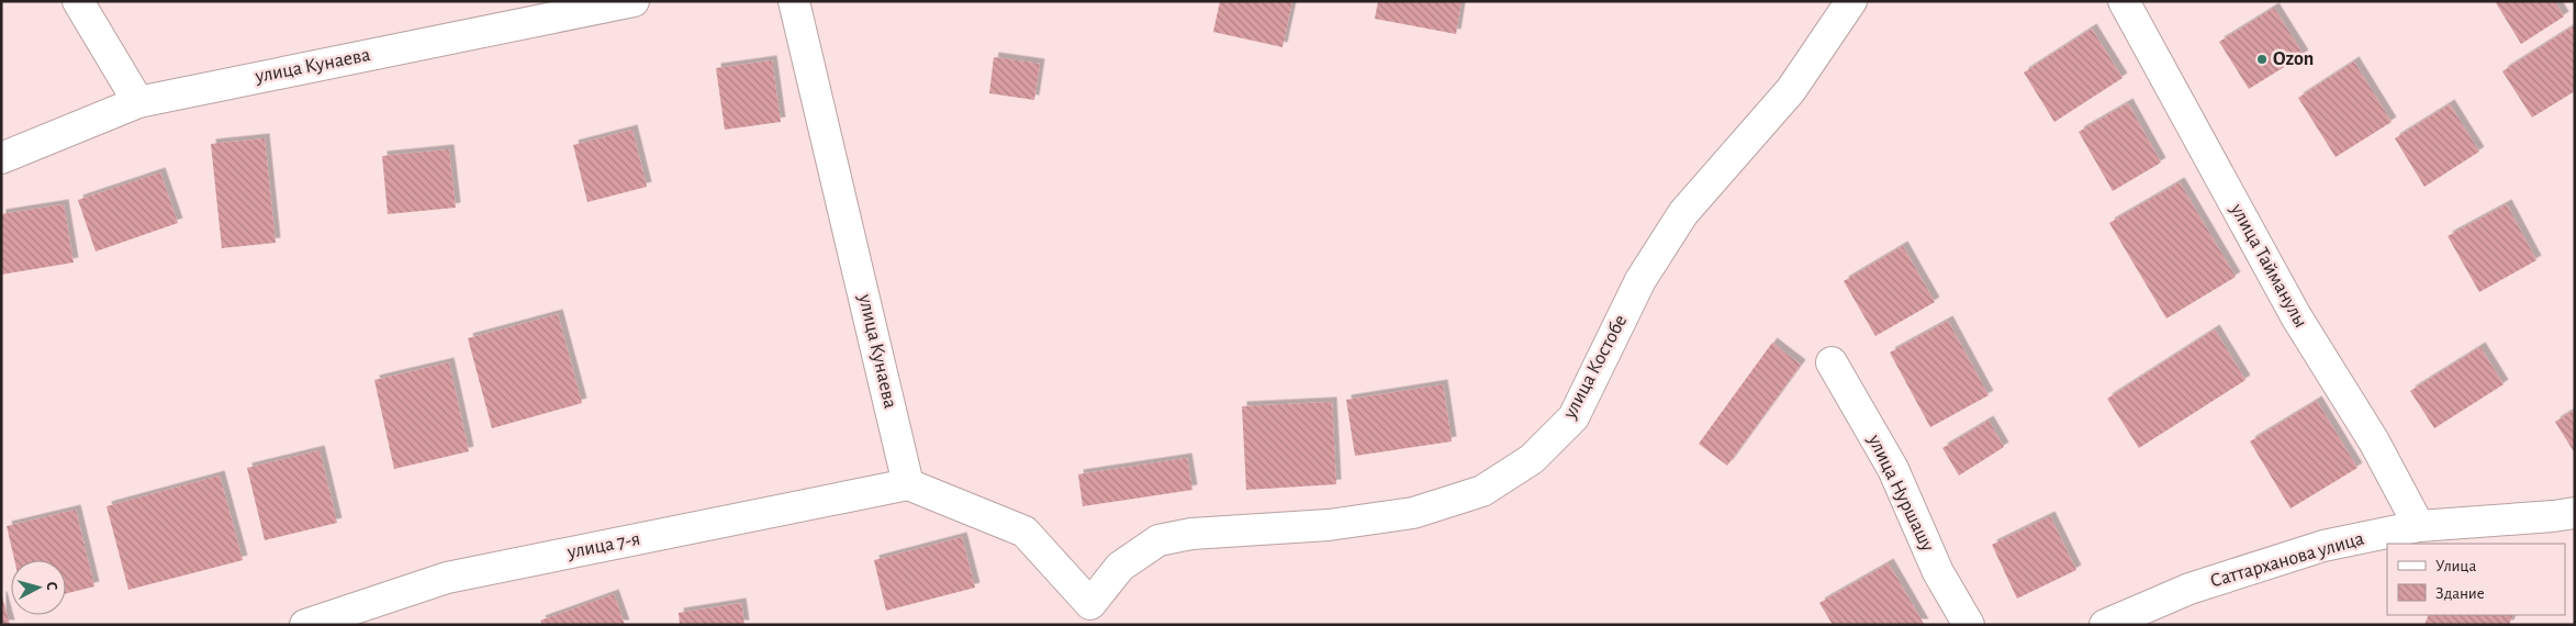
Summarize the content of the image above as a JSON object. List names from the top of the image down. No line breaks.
{"streets":{"street":["улица Кунаева","улица Тайманулы","улица Костобе","улица Нуршашу","улица 7-я","Саттарханова улица"]},"crossings":[["улица Кунаева","улица 7-я"],["улица Тайманулы","Саттарханова улица"]],"places":["Ozon"],"legend":["Улица","Здание"],"north":"right"}
